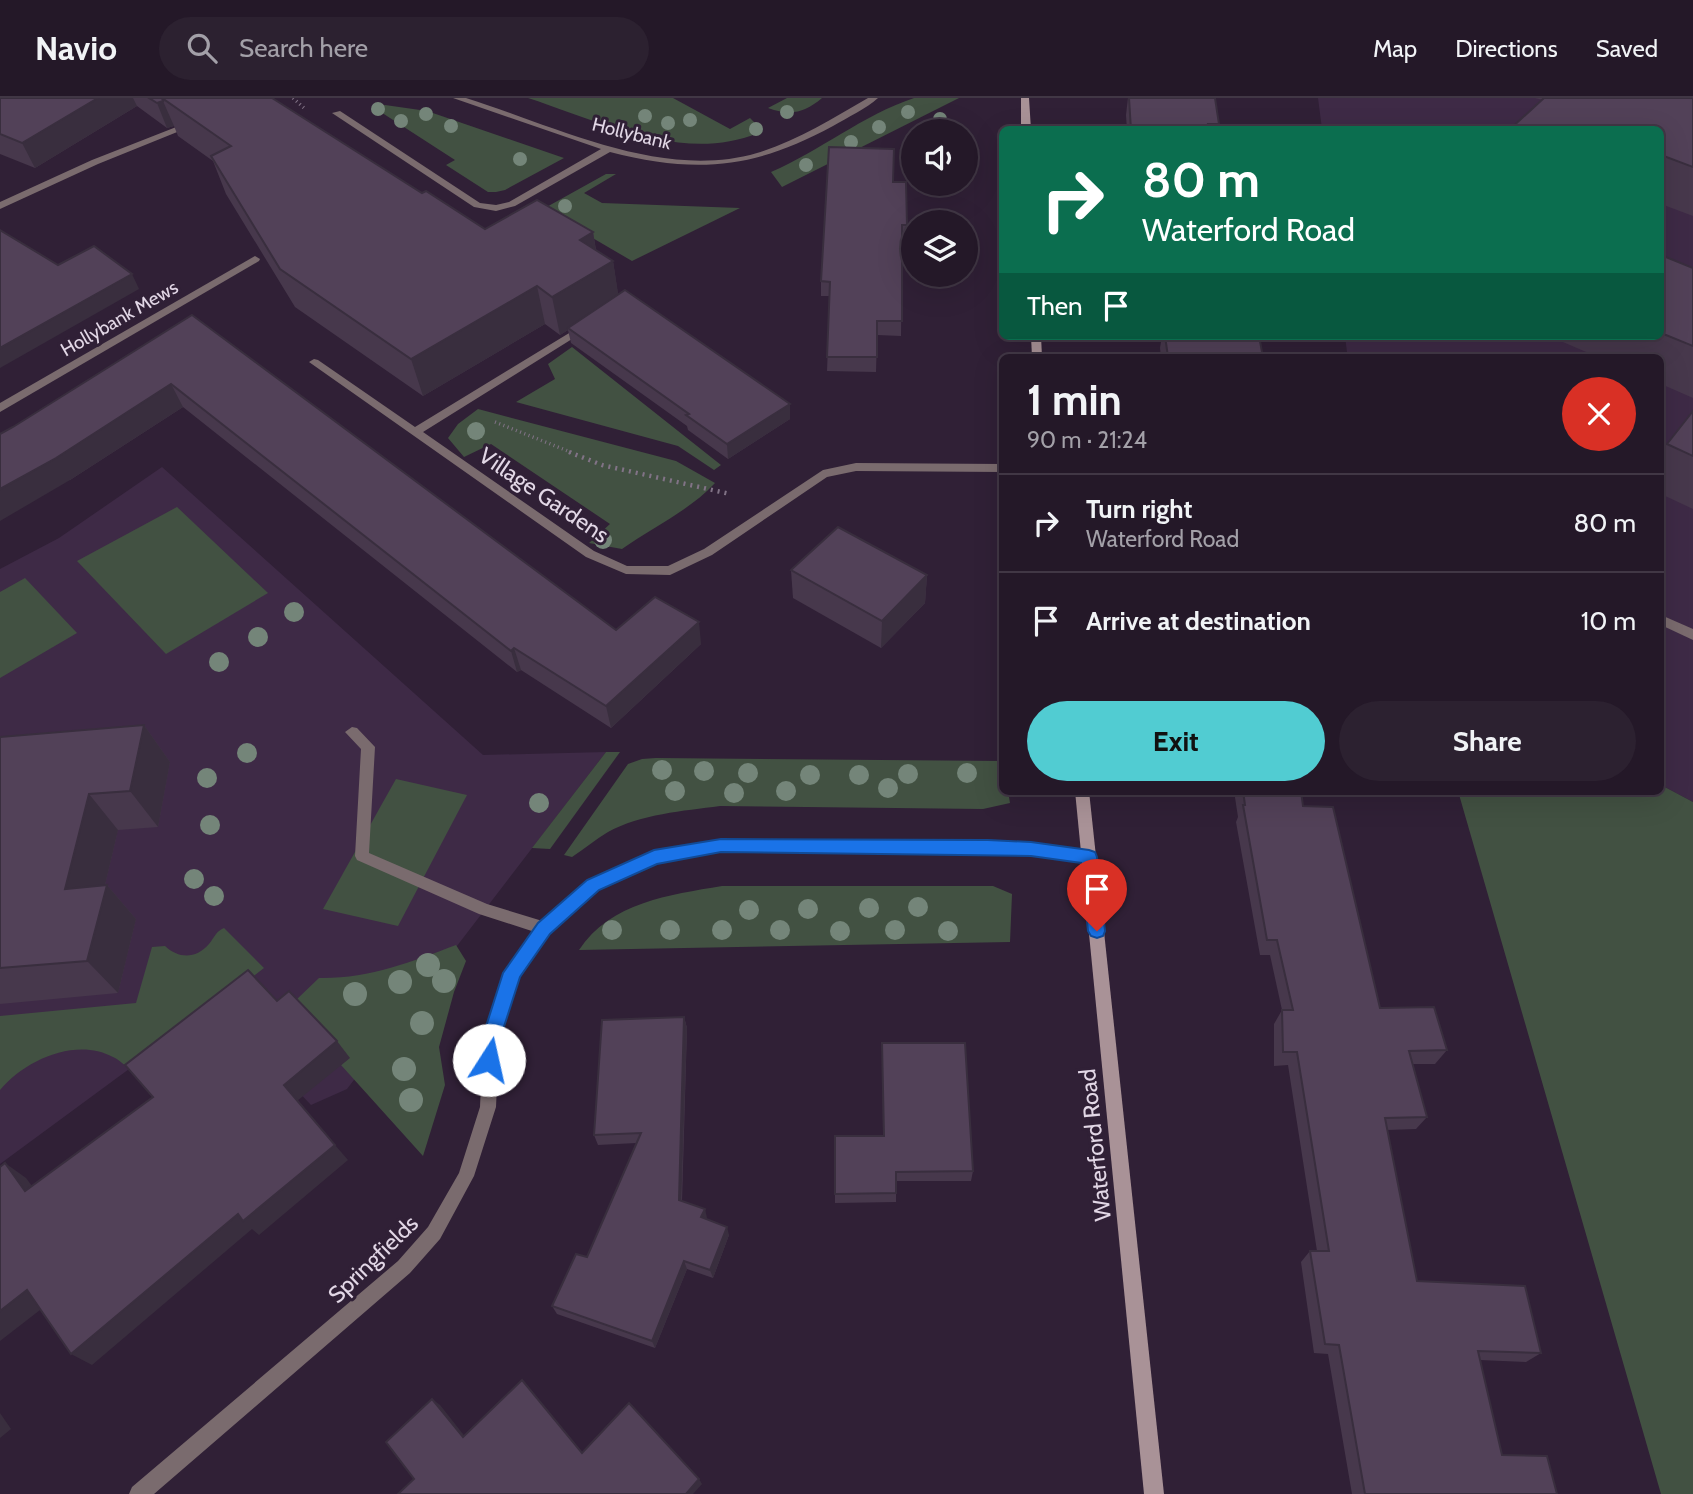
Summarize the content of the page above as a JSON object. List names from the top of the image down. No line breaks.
{"streets":{"main road":["Waterford Road"],"street":["Hollybank","Hollybank Mews","Village Gardens","Springfields"]},"crossings":[["Waterford Road","Springfields"]],"page":{"header":"Navio","search":"Search here","nav":["Map","Directions","Saved"],"turn":["80 m","Waterford Road"],"then":"Then","heading":["1 min","90 m · 21:24"],"list":[{"name":"Turn right","note":"Waterford Road","value":"80 m"},{"name":"Arrive at destination","value":"10 m"}],"buttons":["Exit","Share"]}}
